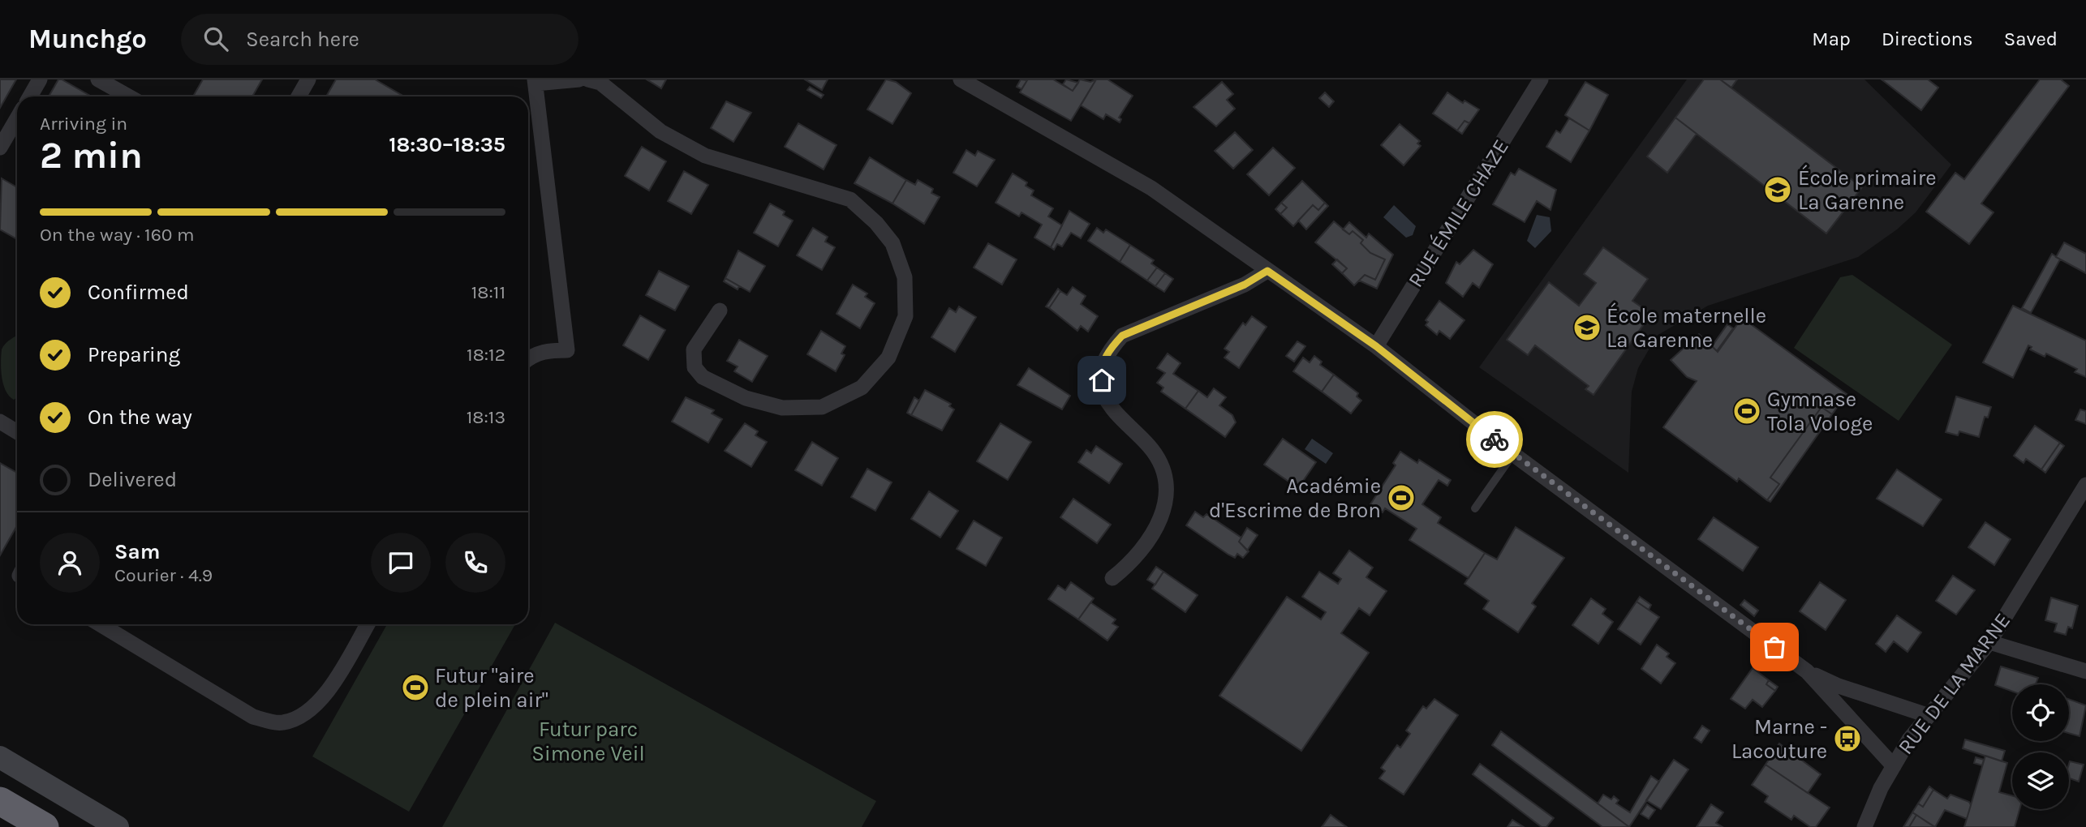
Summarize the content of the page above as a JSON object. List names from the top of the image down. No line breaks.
{"streets":{"street":["RUE ÉMILE CHAZE","RUE DE LA MARNE"]},"parks":["Futur parc Simone Veil"],"places":{"school or university":["École primaire La Garenne","École maternelle La Garenne"],"sports":["Gymnase Tola Vologe","Académie d'Escrime de Bron","Futur \"aire de plein air\""],"bus stop":["Marne - Lacouture"]},"page":{"header":"Munchgo","search":"Search here","nav":["Map","Directions","Saved"],"heading":["2 min","Arriving in","18:30–18:35"],"panel":["Sam","Courier · 4.9"],"bar":"On the way · 160 m","list":[["Confirmed","18:11"],["Preparing","18:12"],["On the way","18:13"],"Delivered"]}}
